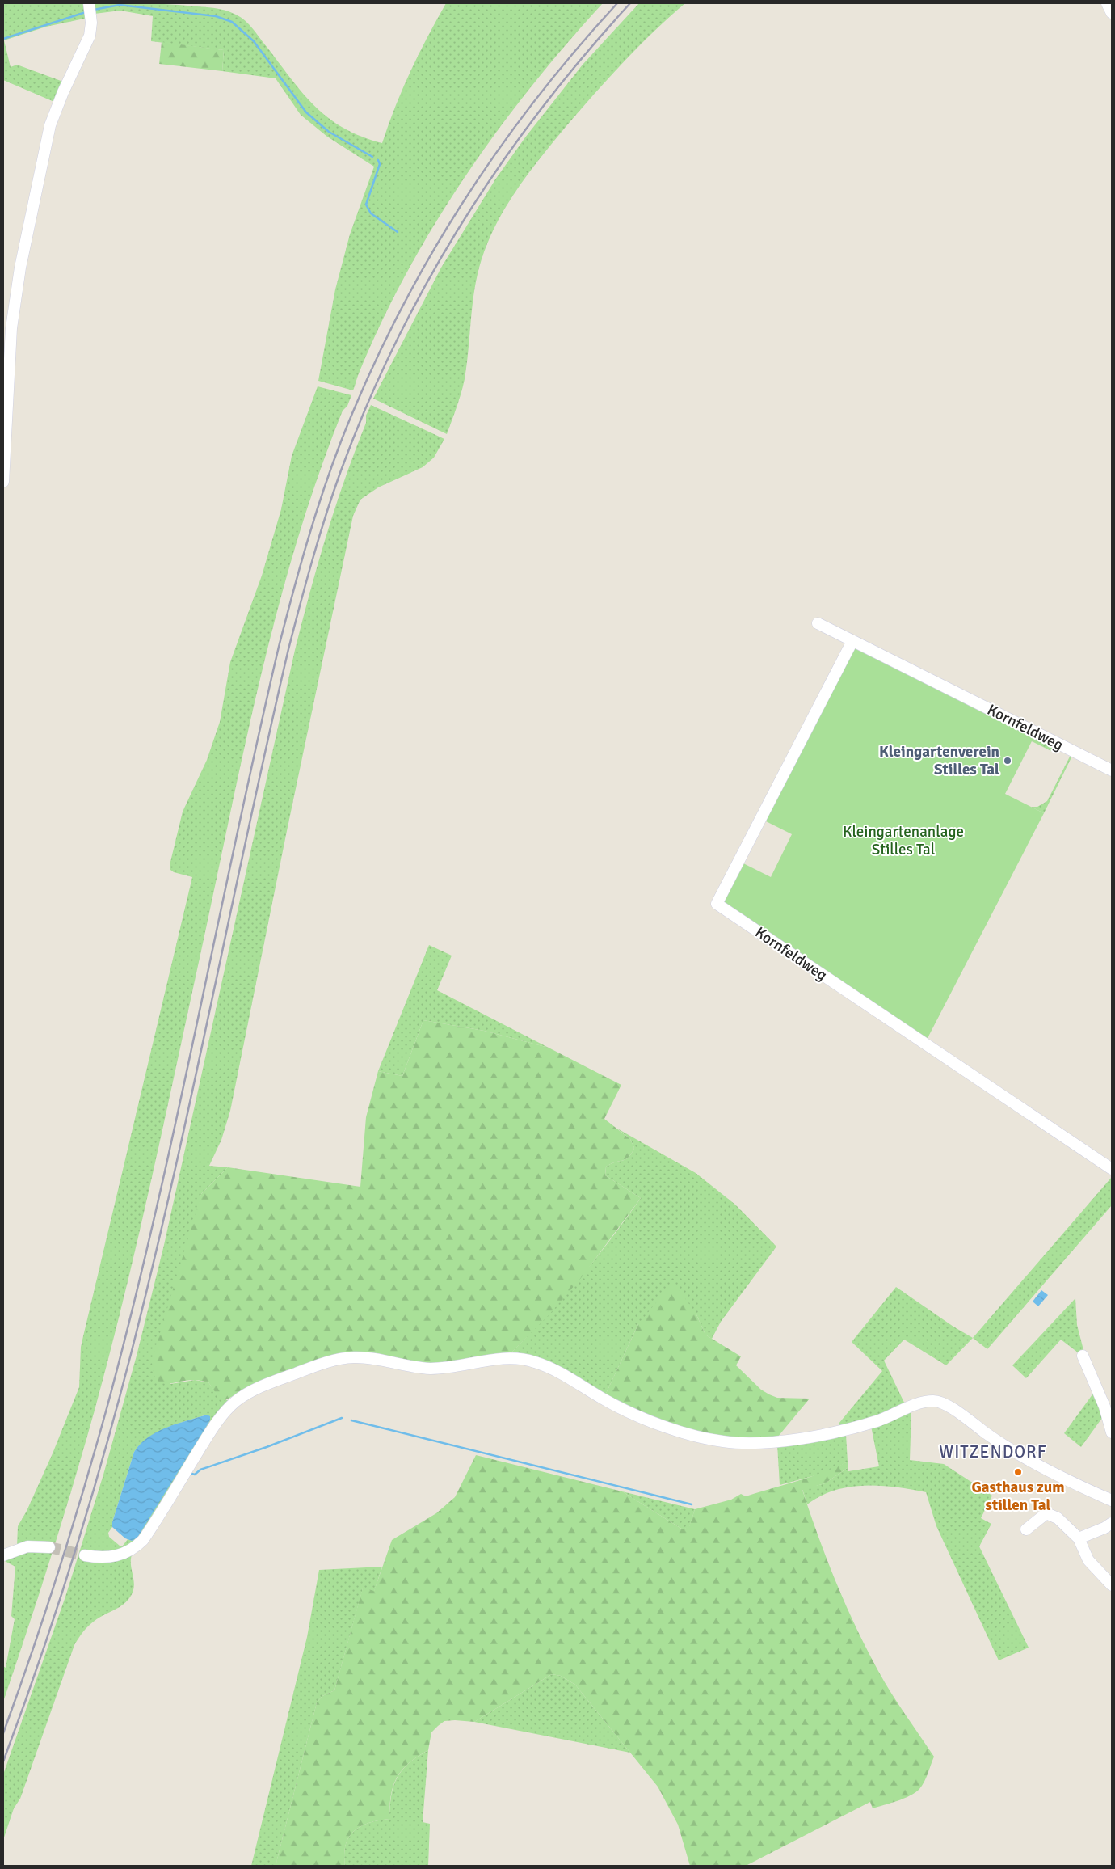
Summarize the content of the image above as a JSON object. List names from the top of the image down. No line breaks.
{"streets":{"street":["Kornfeldweg"]},"districts":["WITZENDORF"],"parks":["Kleingartenanlage Stilles Tal"],"places":["Kleingartenverein Stilles Tal","Gasthaus zum stillen Tal"]}
